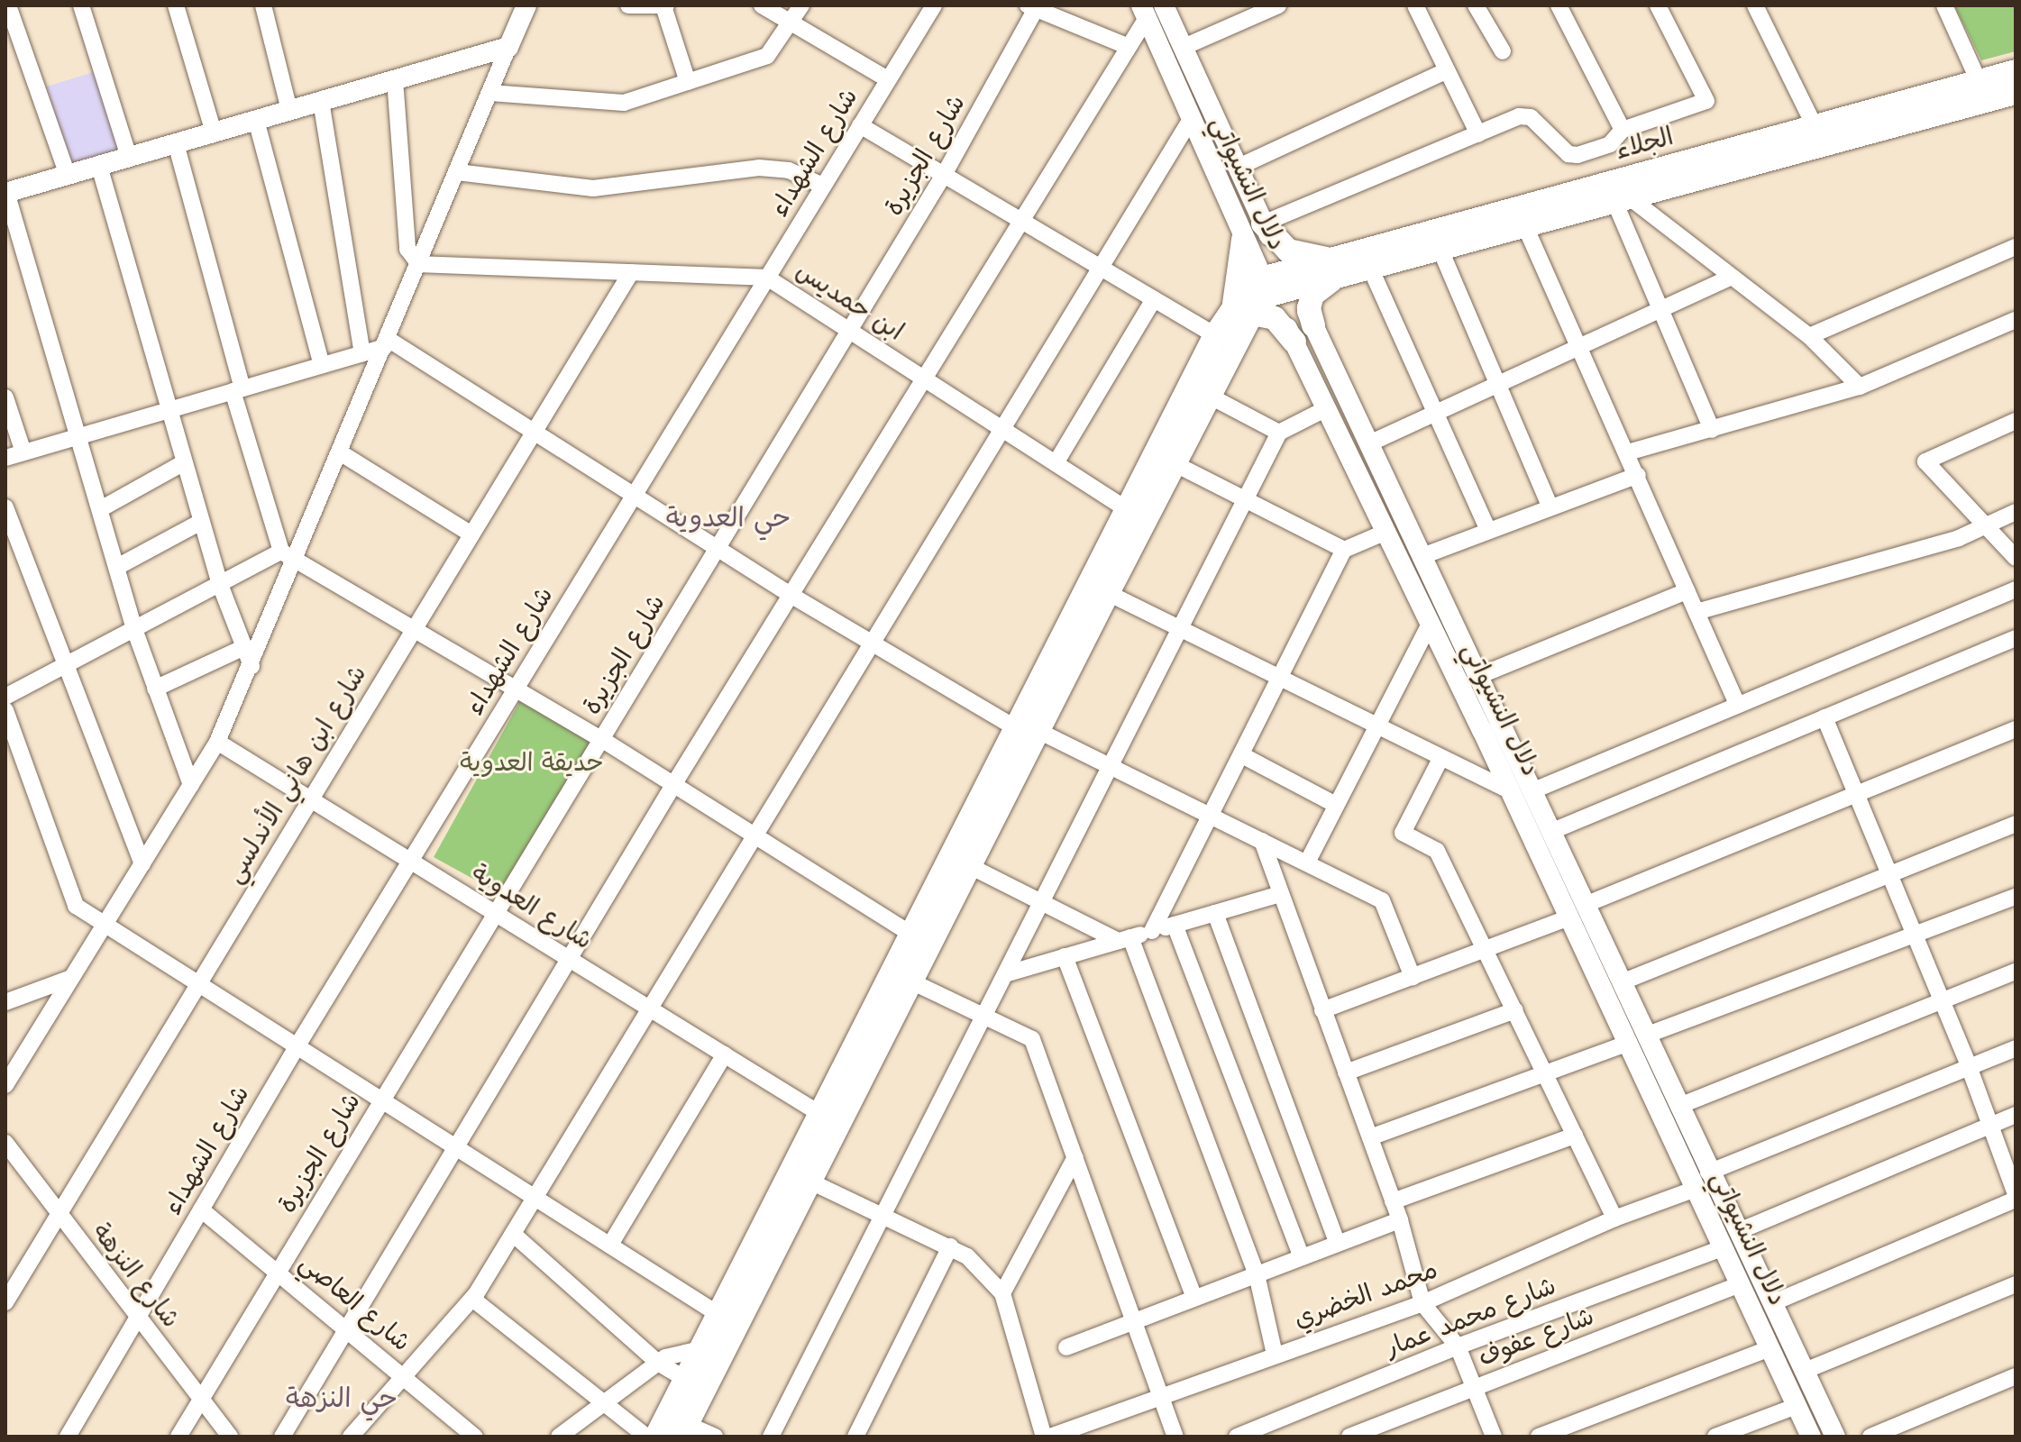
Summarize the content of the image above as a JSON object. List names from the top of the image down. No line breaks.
{"streets":{"highway":["الجلاء"],"main road":["دلال النشيواتي"],"street":["شارع الشهداء","شارع الجزيرة","ابن حمديس","شارع ابن هاني الأندلسي","شارع العدوية","شارع النزهة","محمد الخضري","شارع العاصي","شارع محمد عمار","شارع عفوف"]},"crossings":[["الجلاء","دلال النشيواتي"],["شارع الشهداء","ابن حمديس"],["شارع الشهداء","شارع العدوية"],["شارع الشهداء","شارع النزهة"],["شارع الشهداء","شارع العاصي"],["شارع الجزيرة","ابن حمديس"],["شارع الجزيرة","شارع العدوية"],["شارع الجزيرة","شارع النزهة"],["شارع الجزيرة","شارع العاصي"],["دلال النشيواتي","محمد الخضري"],["دلال النشيواتي","شارع محمد عمار"],["دلال النشيواتي","شارع عفوف"],["ابن حمديس","شارع ابن هاني الأندلسي"],["شارع ابن هاني الأندلسي","شارع العدوية"],["شارع ابن هاني الأندلسي","شارع النزهة"]],"districts":["حي العدوية","حي النزهة"],"parks":["حديقة العدوية"]}
